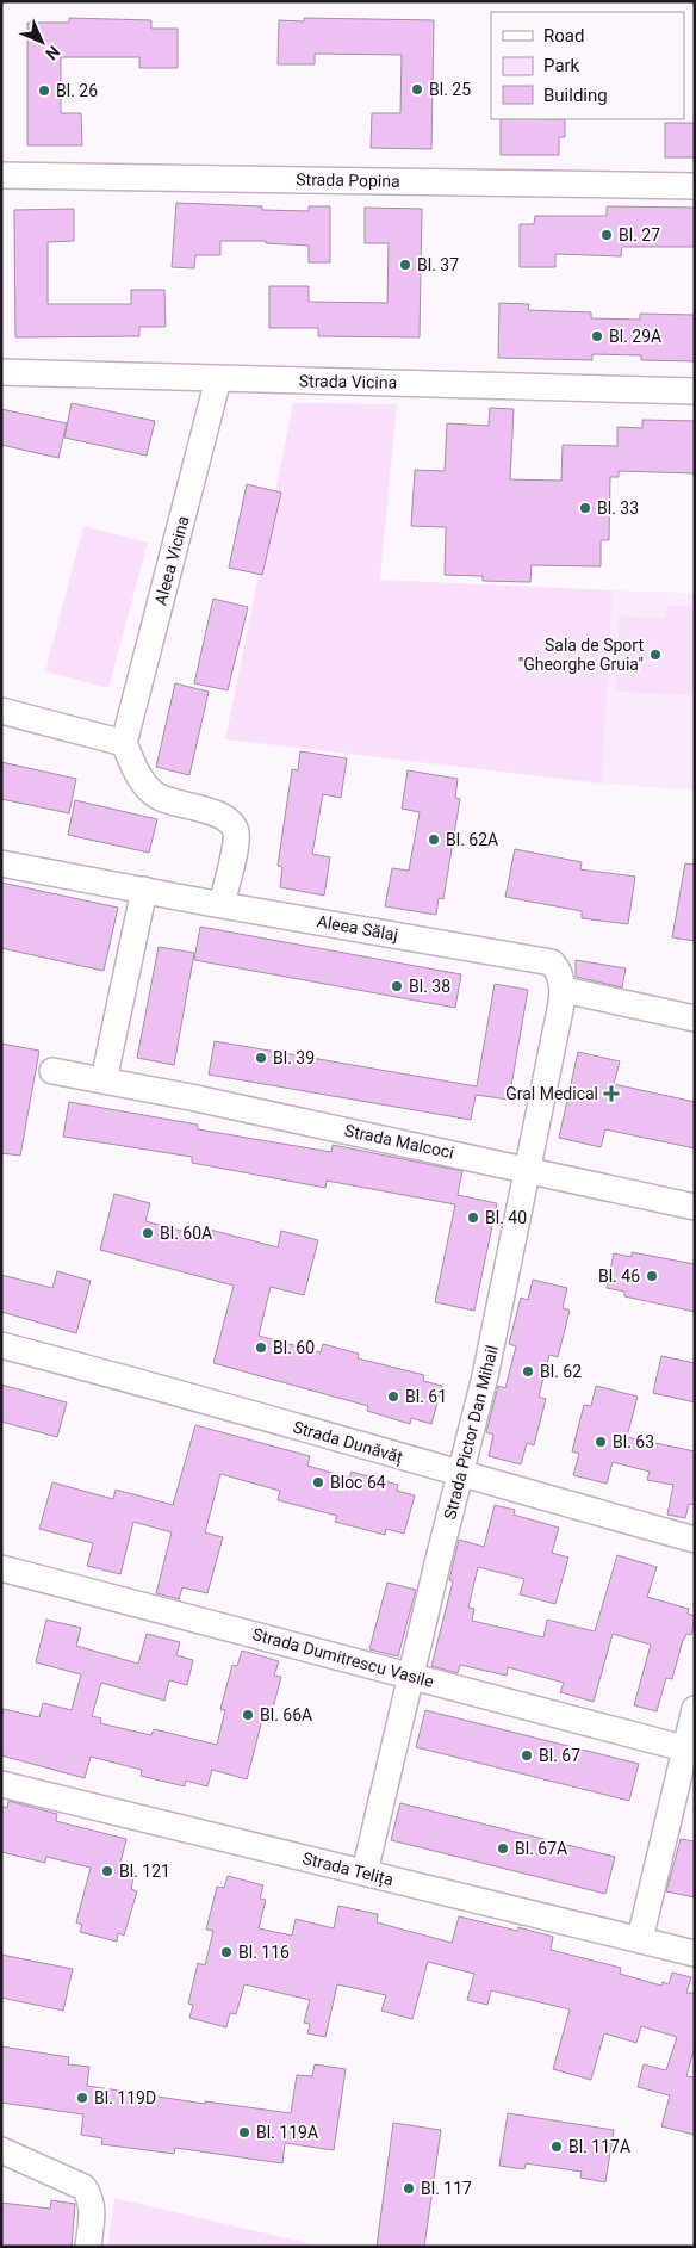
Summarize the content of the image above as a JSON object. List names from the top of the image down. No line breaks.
{"streets":{"street":["Strada Popina","Strada Vicina","Aleea Vicina","Aleea Sălaj","Strada Malcoci","Strada Pictor Dan Mihail","Strada Dunăvăț","Strada Dumitrescu Vasile","Strada Telița"]},"crossings":[["Strada Vicina","Aleea Vicina"],["Aleea Sălaj","Strada Pictor Dan Mihail"],["Strada Malcoci","Strada Pictor Dan Mihail"],["Strada Pictor Dan Mihail","Strada Dunăvăț"],["Strada Pictor Dan Mihail","Strada Dumitrescu Vasile"],["Strada Pictor Dan Mihail","Strada Telița"]],"places":{"other":["Bl. 25","Bl. 26","Bl. 27","Bl. 37","Bl. 29A","Bl. 33","Sala de Sport \"Gheorghe Gruia\"","Bl. 62A","Bl. 38","Bl. 39","Bl. 40","Bl. 60A","Bl. 46","Bl. 60","Bl. 62","Bl. 61","Bl. 63","Bloc 64","Bl. 66A","Bl. 67","Bl. 67A","Bl. 121","Bl. 116","Bl. 119D","Bl. 119A","Bl. 117A","Bl. 117"],"health":["Gral Medical"]},"legend":["Road","Park","Building"],"north":"bottom right"}
